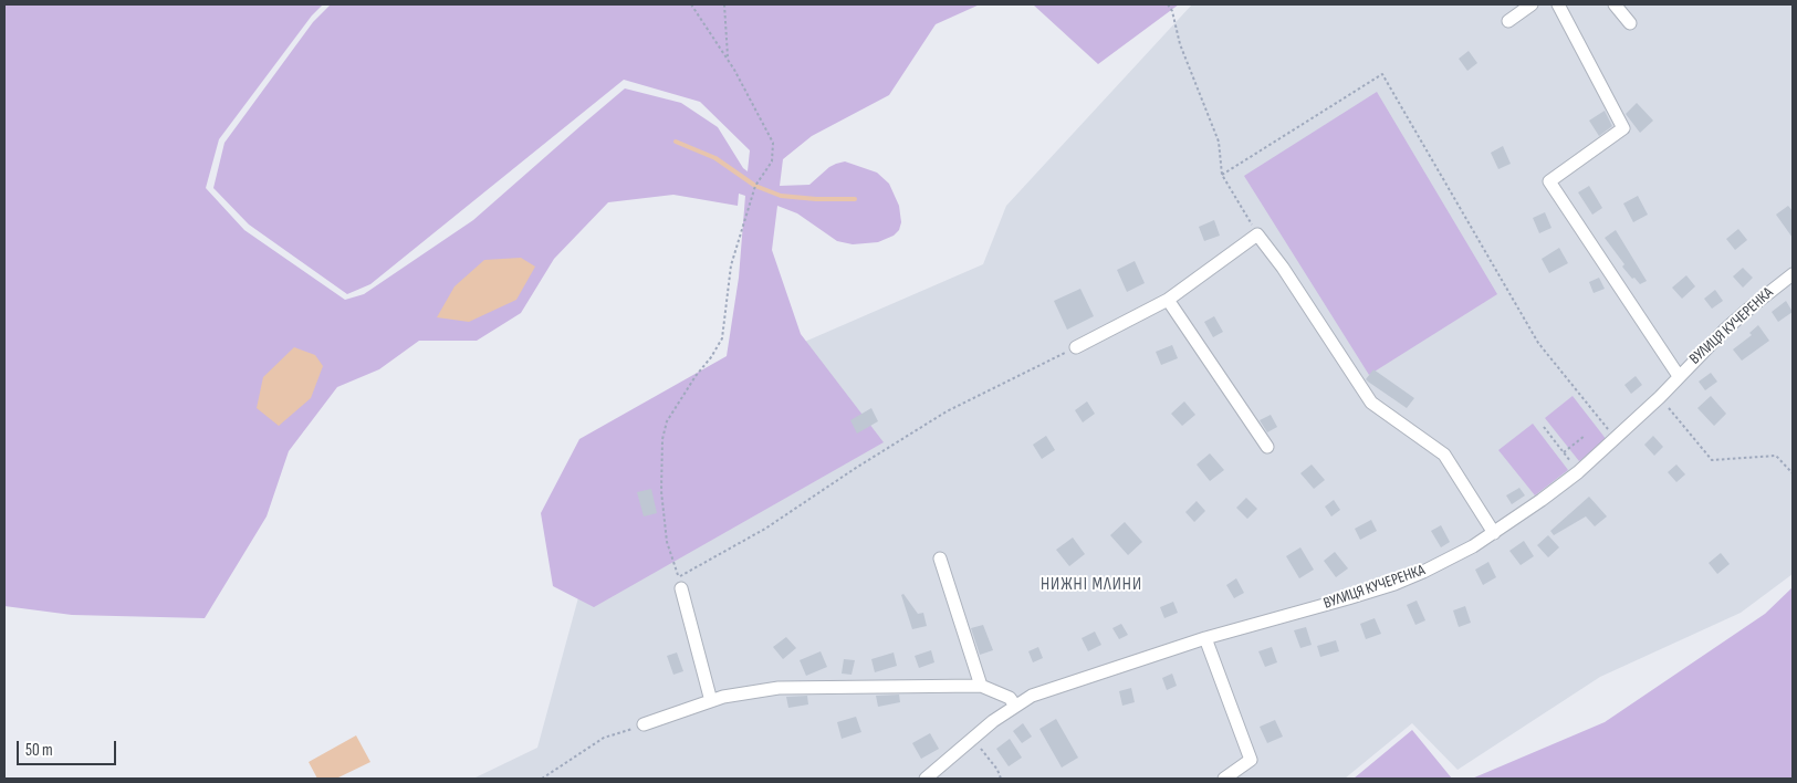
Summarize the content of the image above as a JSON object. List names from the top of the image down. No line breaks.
{"streets":{"street":["ВУЛИЦЯ КУЧЕРЕНКА"]},"districts":["НИЖНІ МЛИНИ"],"scale_bar":"50 m"}
